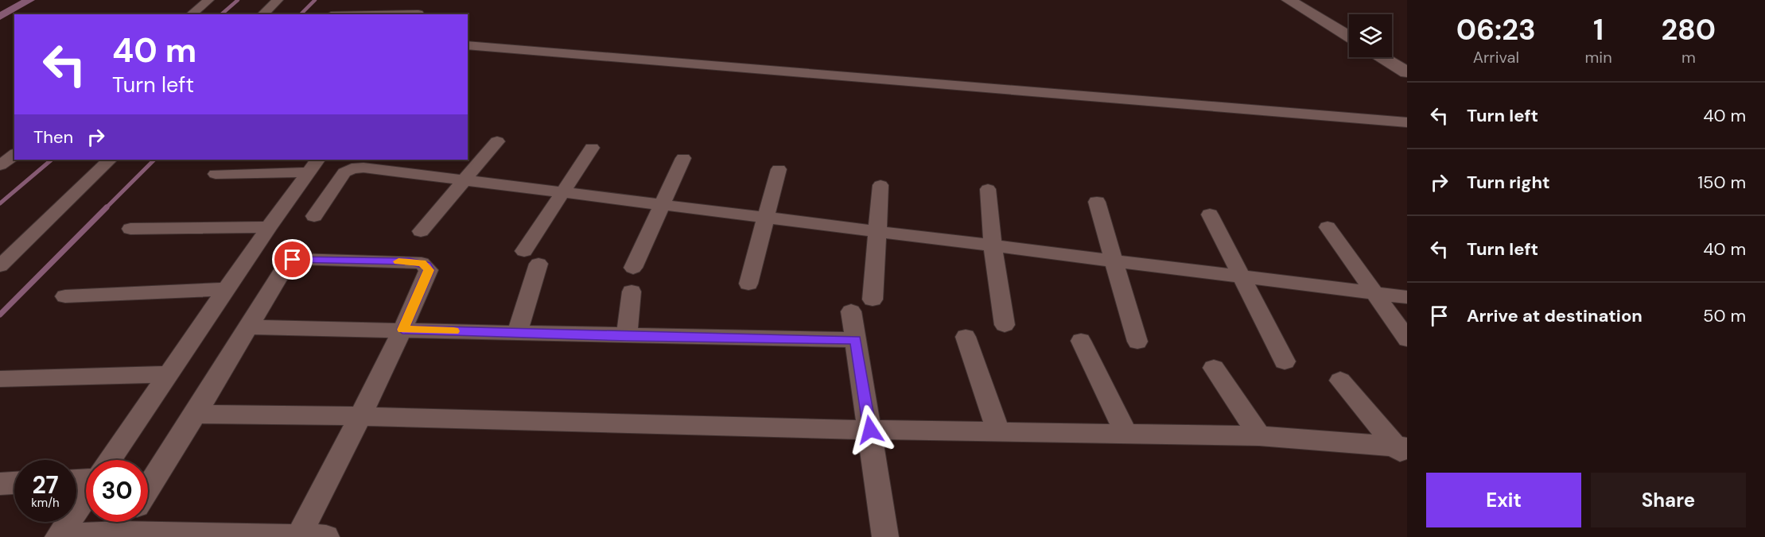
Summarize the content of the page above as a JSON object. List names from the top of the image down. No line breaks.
{"page":{"eta":["06:23","Arrival","1","min","280","m"],"turn":["40 m","Turn left"],"list":[{"name":"Turn left","value":"40 m"},{"name":"Turn right","value":"150 m"},{"name":"Turn left","value":"40 m"},{"name":"Arrive at destination","value":"50 m"}],"then":"Then","speed":"27 km/h","limit":"30","buttons":["Exit","Share"]}}
